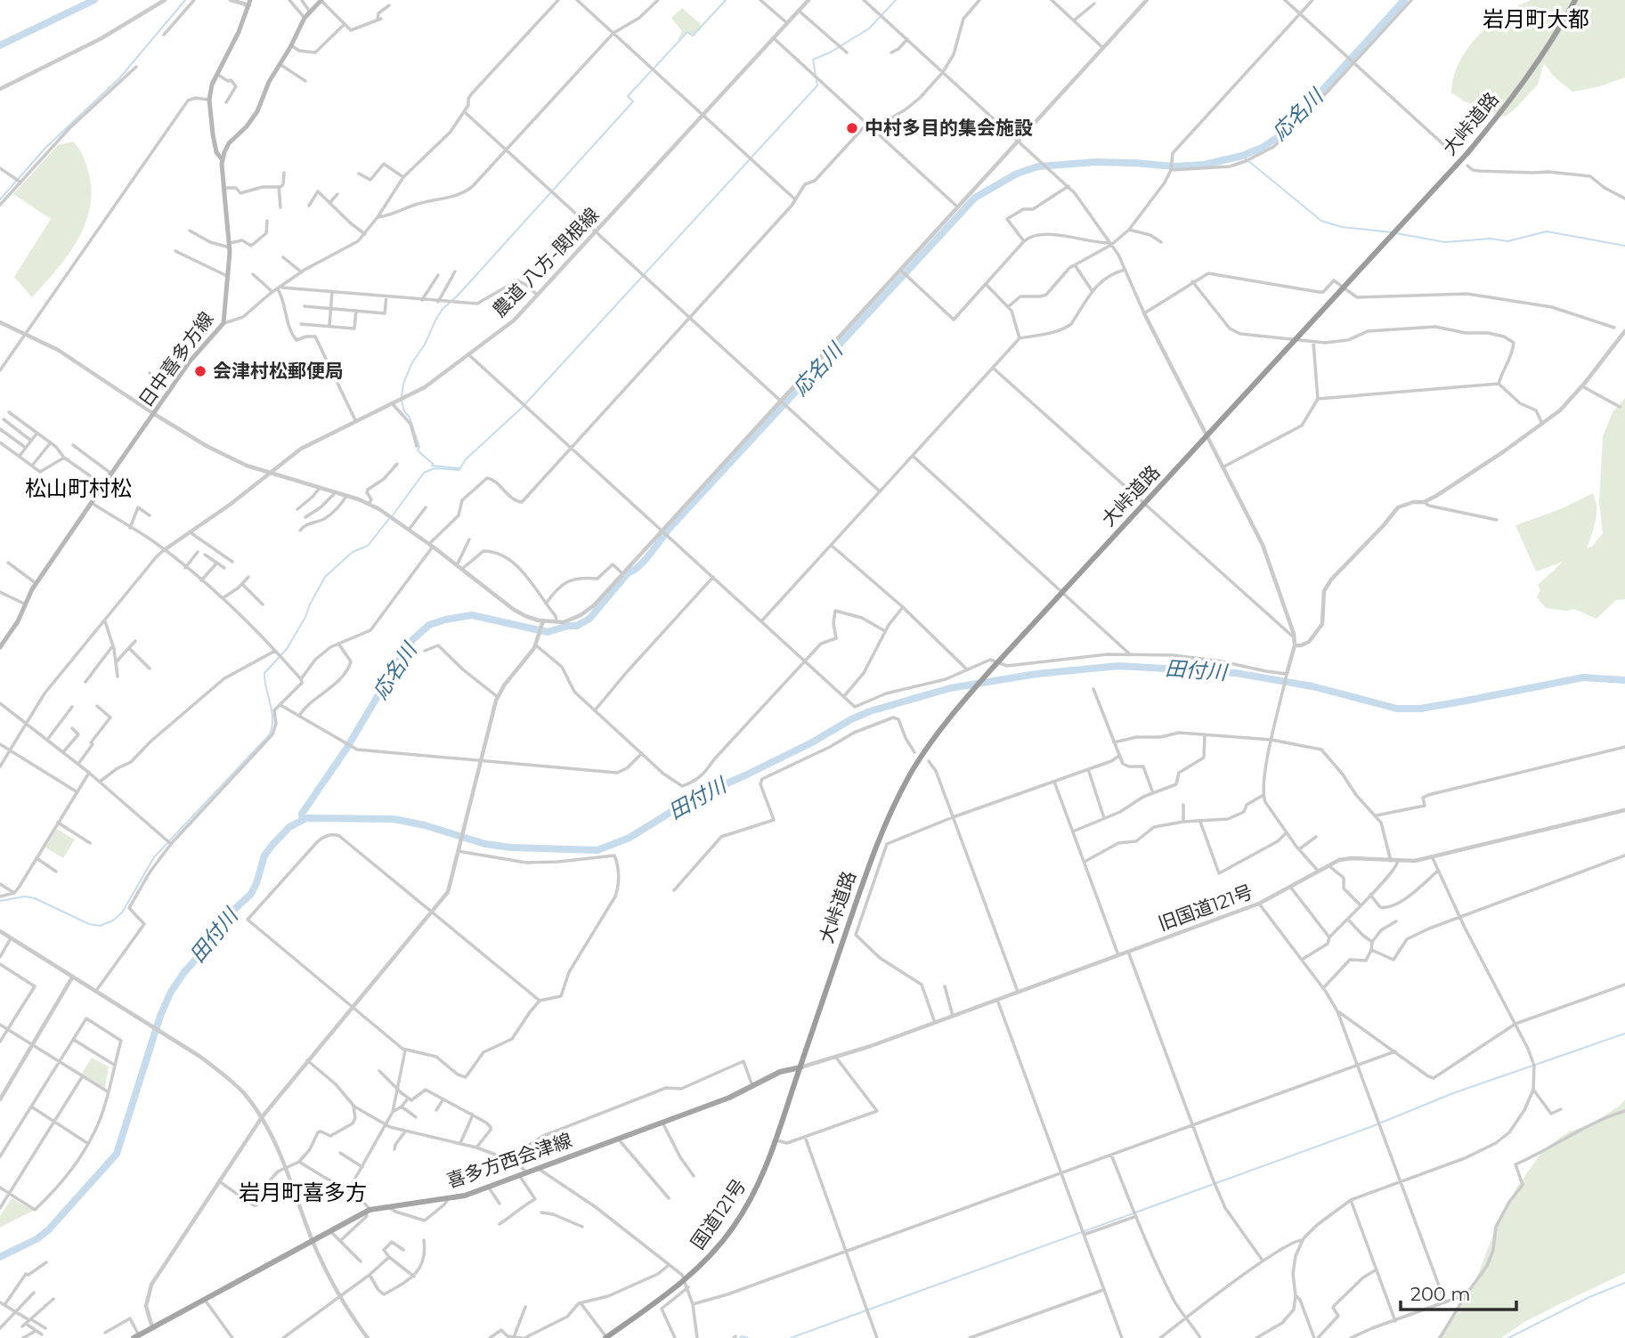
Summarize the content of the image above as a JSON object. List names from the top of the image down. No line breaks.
{"streets":{"highway":["大峠道路","国道121号"],"main road":["日中喜多方線","喜多方西会津線"],"street":["農道 八方-関根線","旧国道121号"]},"crossings":[["大峠道路","旧国道121号"],["大峠道路","喜多方西会津線"],["大峠道路","国道121号"],["旧国道121号","喜多方西会津線"],["旧国道121号","国道121号"],["喜多方西会津線","国道121号"]],"districts":["岩月町大都","松山町村松","岩月町喜多方"],"water":["応名川","田付川"],"places":["中村多目的集会施設","会津村松郵便局"],"scale_bar":"200 m"}
